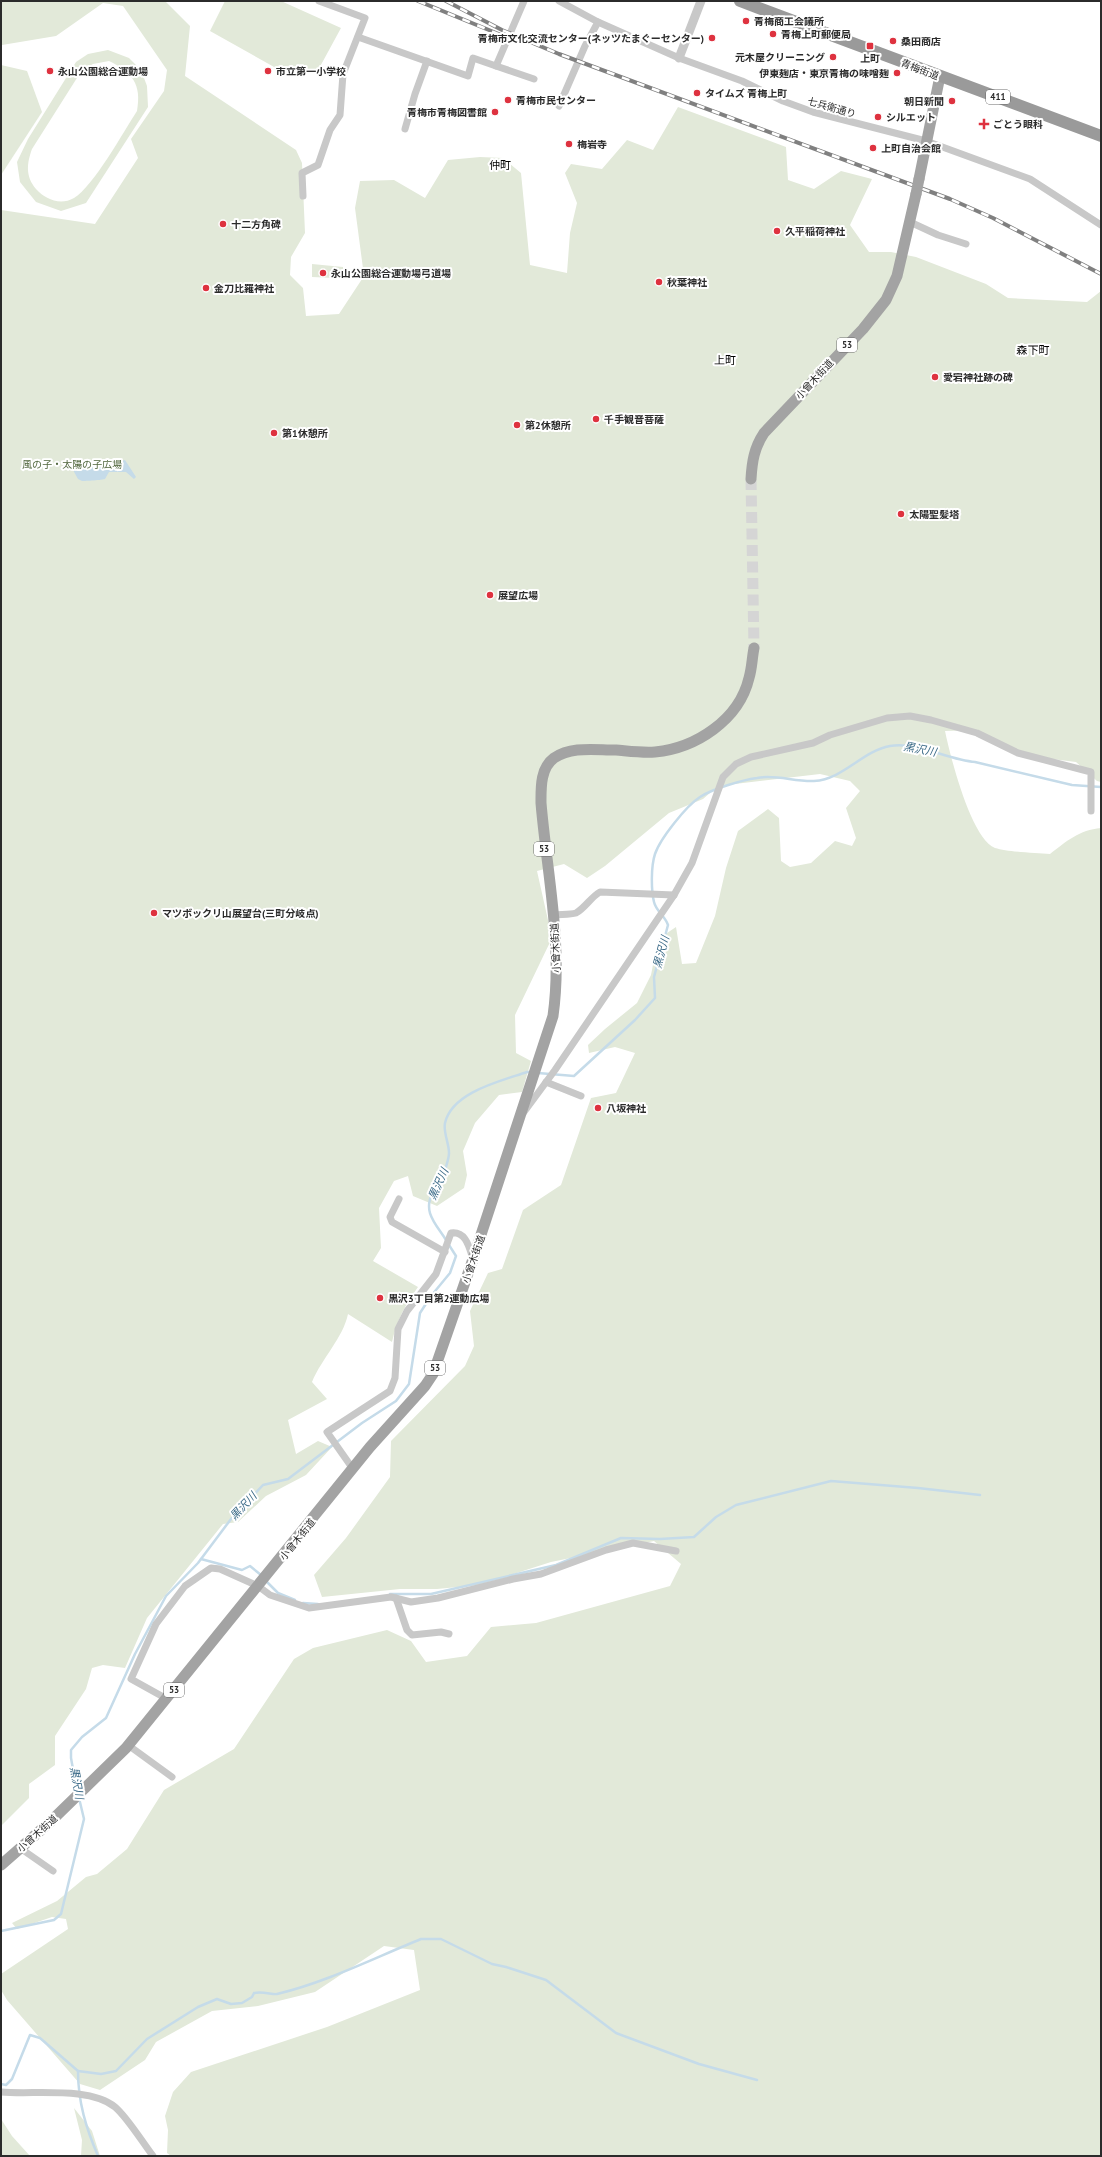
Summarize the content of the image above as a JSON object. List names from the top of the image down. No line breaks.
{"streets":{"highway":["青梅街道","411"],"main road":["53","小曾木街道"],"street":["七兵衛通り"]},"crossings":[["青梅街道","53"],["七兵衛通り","53"],["七兵衛通り","小曾木街道"],["53","小曾木街道"]],"districts":["仲町","森下町","上町"],"water":["黒沢川"],"parks":["風の子・太陽の子広場"],"places":{"other":["青梅商工会議所","青梅上町郵便局","青梅市文化交流センター(ネッツたまぐーセンター)","桑田商店","元木屋クリーニング","永山公園総合運動場","市立第一小学校","伊東麹店・東京青梅の味噌麹","タイムズ 青梅上町","青梅市民センター","朝日新聞","青梅市青梅図書館","シルエット","梅岩寺","上町自治会館","十二方角碑","久平稲荷神社","永山公園総合運動場弓道場","秋葉神社","金刀比羅神社","愛宕神社跡の碑","千手観音菩薩","第2休憩所","第1休憩所","太陽聖髪塔","展望広場","マツボックリ山展望台(三町分岐点)","八坂神社","黒沢3丁目第2運動広場"],"transit":["上町"],"health":["ごとう眼科"]}}
